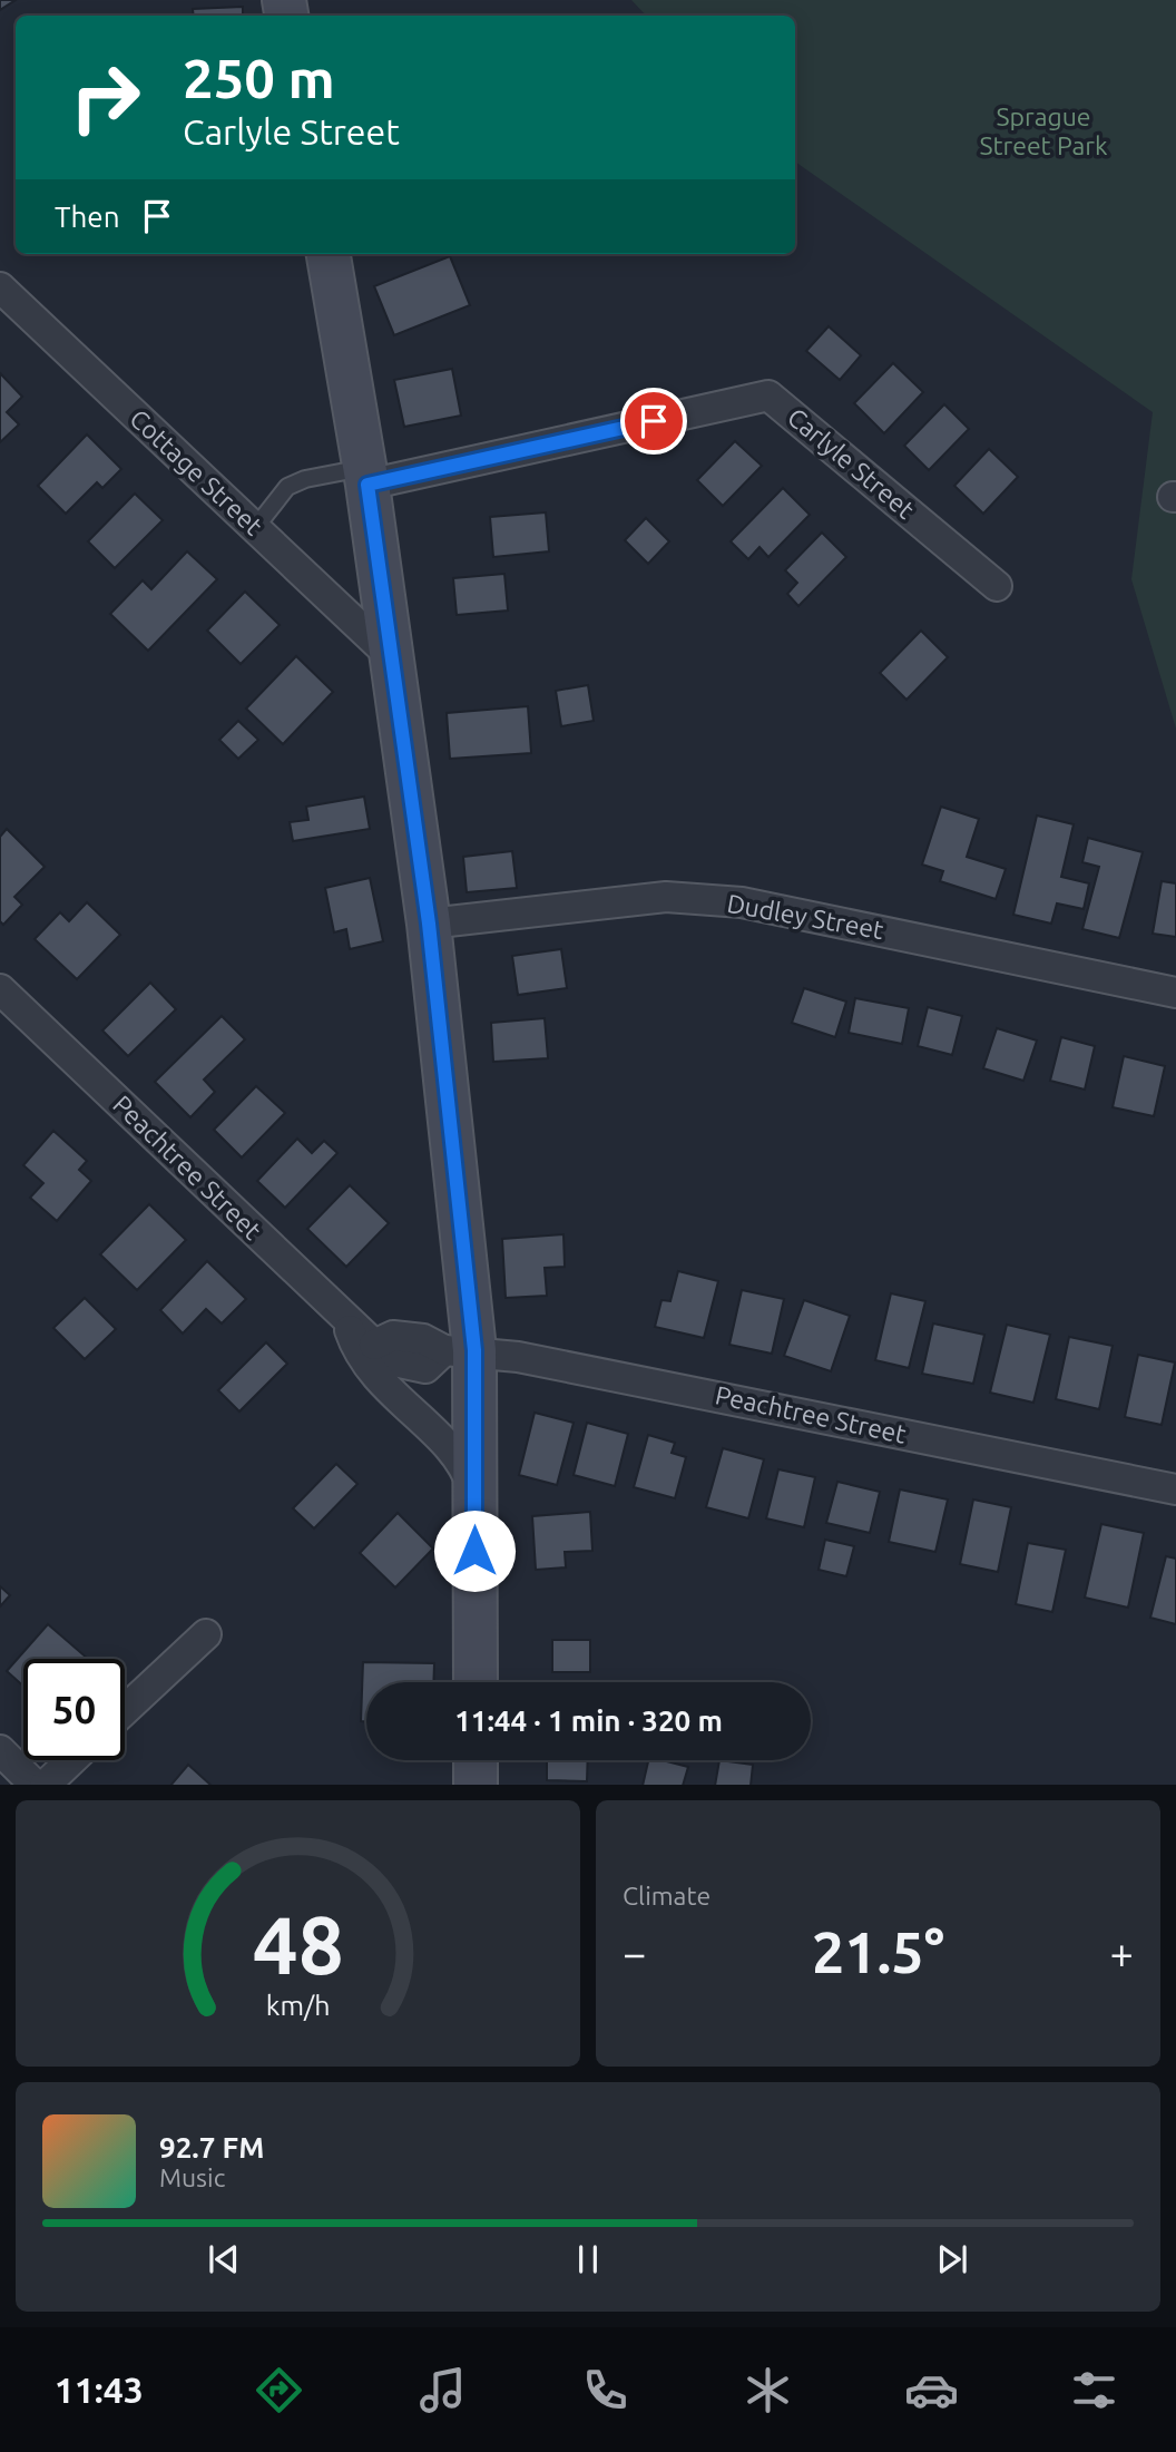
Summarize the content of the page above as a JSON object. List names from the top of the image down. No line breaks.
{"streets":{"street":["Carlyle Street","Cottage Street","Dudley Street","Peachtree Street"]},"parks":["Sprague Street Park"],"page":{"turn":["250 m","Carlyle Street"],"then":"Then","limit":"50","trip":"11:44 · 1 min · 320 m","tile":"Climate","heat":["−","21.5°","+"],"song":["92.7 FM","Music"],"tabs":"11:43","gauge":["48","km/h"]}}
